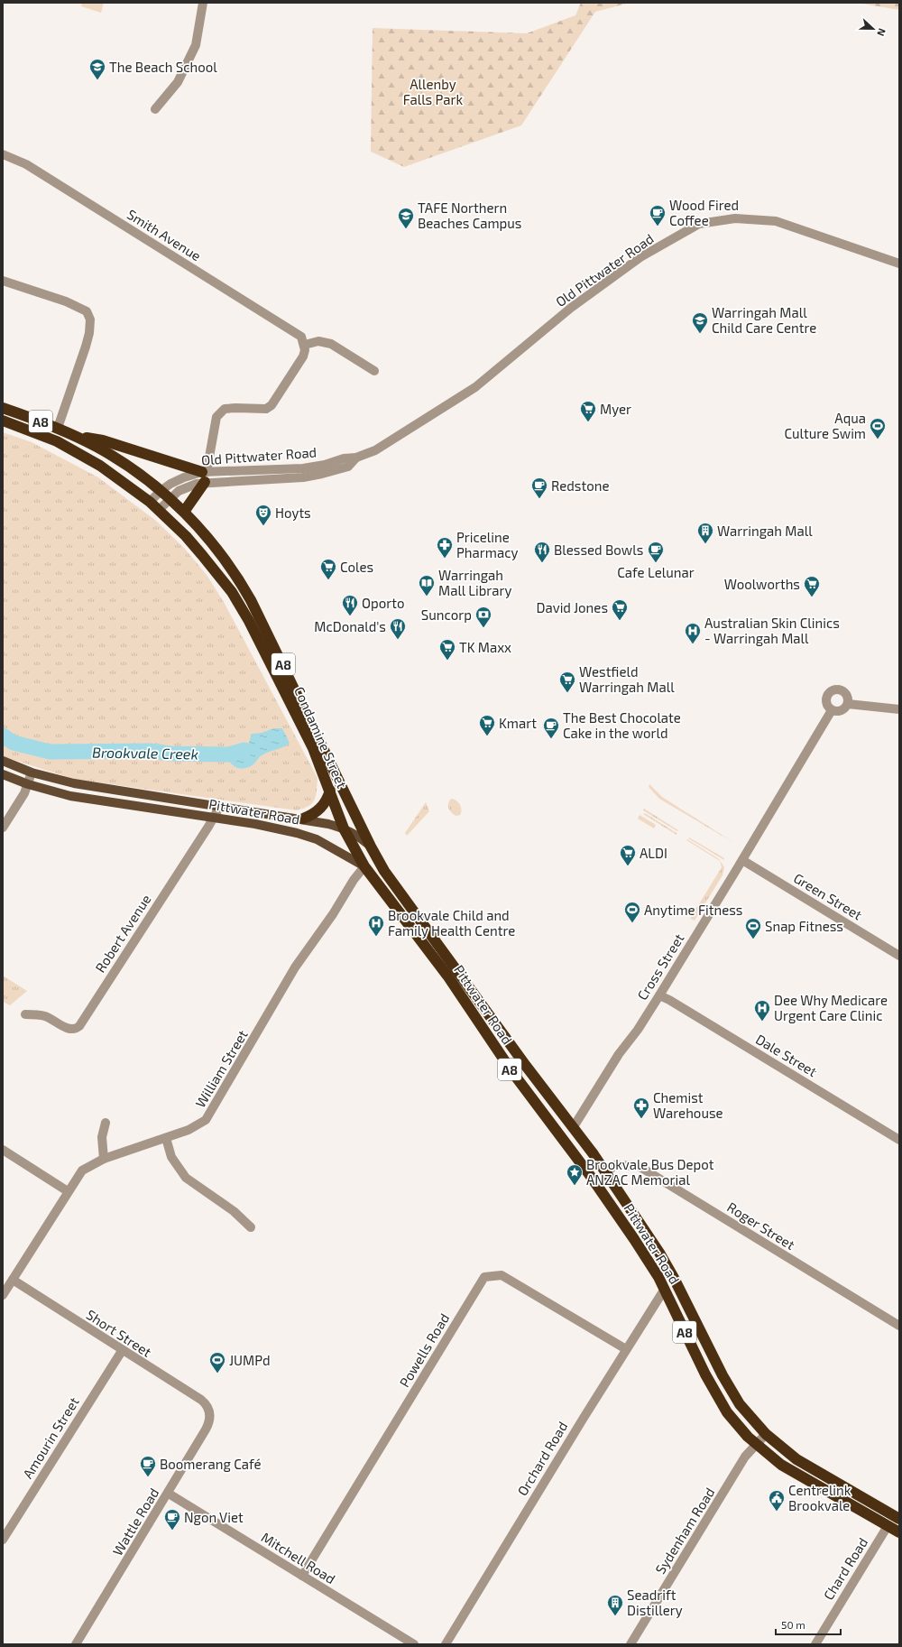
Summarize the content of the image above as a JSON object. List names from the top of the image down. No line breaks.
{"streets":{"highway":["A8","Condamine Street","Pittwater Road","Cross Street"],"street":["Smith Avenue","Old Pittwater Road","Green Street","Robert Avenue","Dale Street","William Street","Roger Street","Short Street","Powells Road","Amourin Street","Orchard Road","Wattle Road","Sydenham Road","Mitchell Road","Chard Road"]},"crossings":[["Old Pittwater Road","Condamine Street"],["Condamine Street","Pittwater Road"],["Condamine Street","William Street"],["Pittwater Road","Robert Avenue"],["Pittwater Road","Cross Street"],["Pittwater Road","William Street"],["Pittwater Road","Roger Street"],["Pittwater Road","Orchard Road"],["Pittwater Road","Sydenham Road"],["Pittwater Road","Chard Road"],["Green Street","Cross Street"],["Cross Street","Dale Street"],["William Street","Short Street"],["Short Street","Amourin Street"],["Short Street","Wattle Road"],["Powells Road","Orchard Road"],["Powells Road","Mitchell Road"],["Wattle Road","Mitchell Road"]],"water":["Brookvale Creek"],"parks":["Allenby Falls Park"],"places":{"school or university":["The Beach School","TAFE Northern Beaches Campus","Warringah Mall Child Care Centre"],"cafe":["Wood Fired Coffee","Redstone","Cafe Lelunar","The Best Chocolate Cake in the world","Boomerang Café","Ngon Viet"],"supermarket":["Myer","Coles","Woolworths","David Jones","TK Maxx","Westfield Warringah Mall","Kmart","ALDI"],"sports":["Aqua Culture Swim","Anytime Fitness","Snap Fitness","JUMPd"],"theatre":["Hoyts"],"building":["Warringah Mall","Seadrift Distillery"],"pharmacy":["Priceline Pharmacy","Chemist Warehouse"],"restaurant":["Blessed Bowls","Oporto","McDonald's"],"library":["Warringah Mall Library"],"bank":["Suncorp"],"hospital":["Australian Skin Clinics - Warringah Mall","Brookvale Child and Family Health Centre","Dee Why Medicare Urgent Care Clinic"],"place":["Brookvale Bus Depot ANZAC Memorial"],"public building":["Centrelink Brookvale"]},"scale_bar":"50 m","north":"right"}
